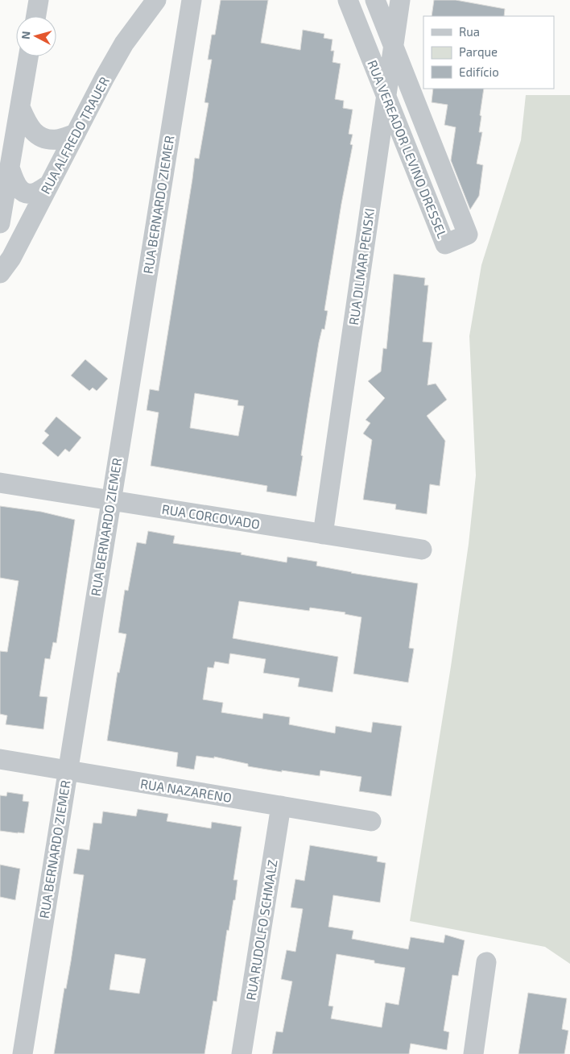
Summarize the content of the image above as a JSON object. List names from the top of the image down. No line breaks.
{"streets":{"street":["RUA ALFREDO TRAUER","RUA VEREADOR LEVINO DRESSEL","RUA BERNARDO ZIEMER","RUA DILMAR PENSKI","RUA CORCOVADO","RUA NAZARENO","RUA RUDOLFO SCHMALZ"]},"crossings":[["RUA VEREADOR LEVINO DRESSEL","RUA DILMAR PENSKI"],["RUA BERNARDO ZIEMER","RUA CORCOVADO"],["RUA BERNARDO ZIEMER","RUA NAZARENO"],["RUA DILMAR PENSKI","RUA CORCOVADO"],["RUA NAZARENO","RUA RUDOLFO SCHMALZ"]],"legend":["Rua","Parque","Edifício"],"north":"left"}
